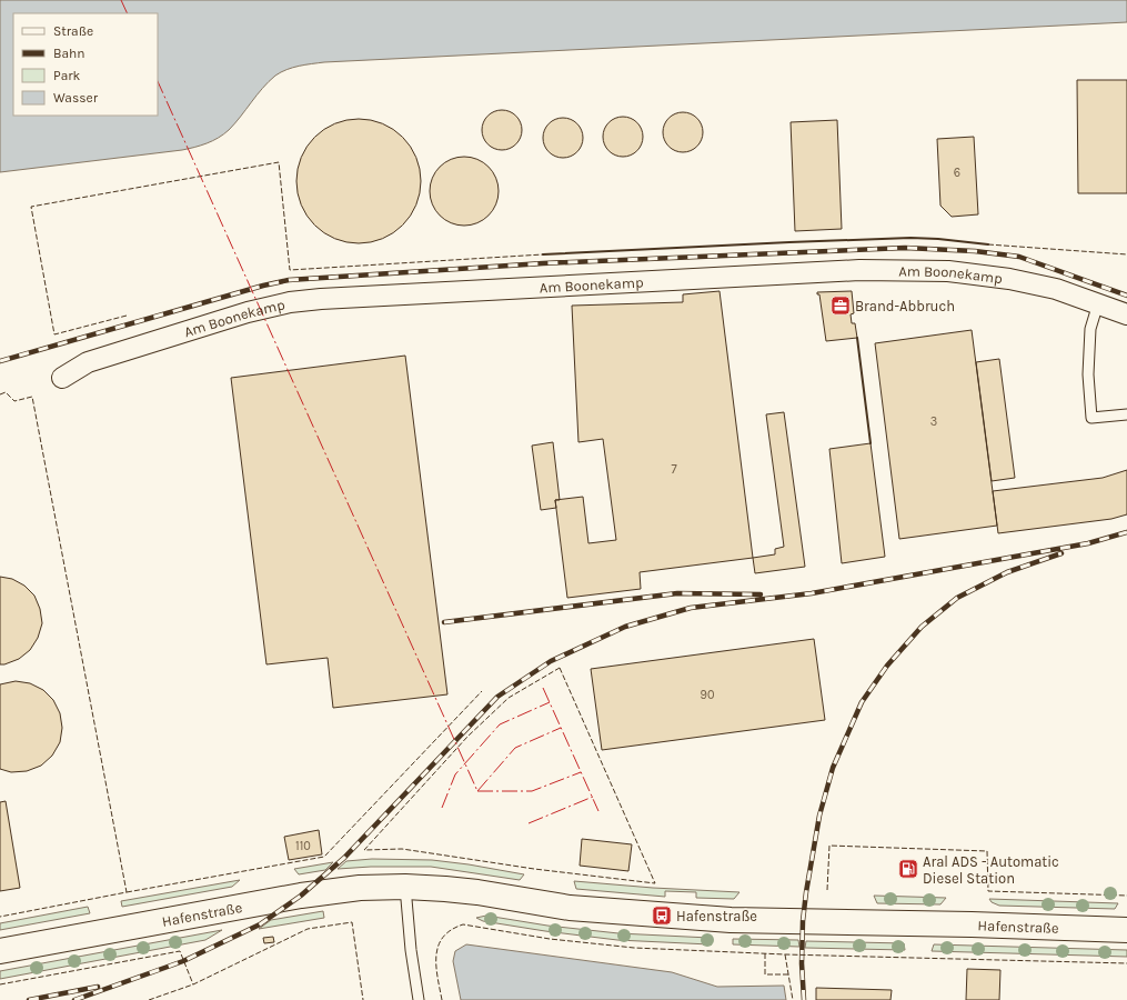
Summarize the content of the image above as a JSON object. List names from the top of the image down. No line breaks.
{"streets":{"street":["Am Boonekamp","Hafenstraße"]},"places":{"office":["Brand-Abbruch"],"fuel station":["Aral ADS - Automatic Diesel Station"],"bus stop":["Hafenstraße"]},"house_numbers":["6","3","7","90","110"],"legend":["Straße","Bahn","Park","Wasser"]}
